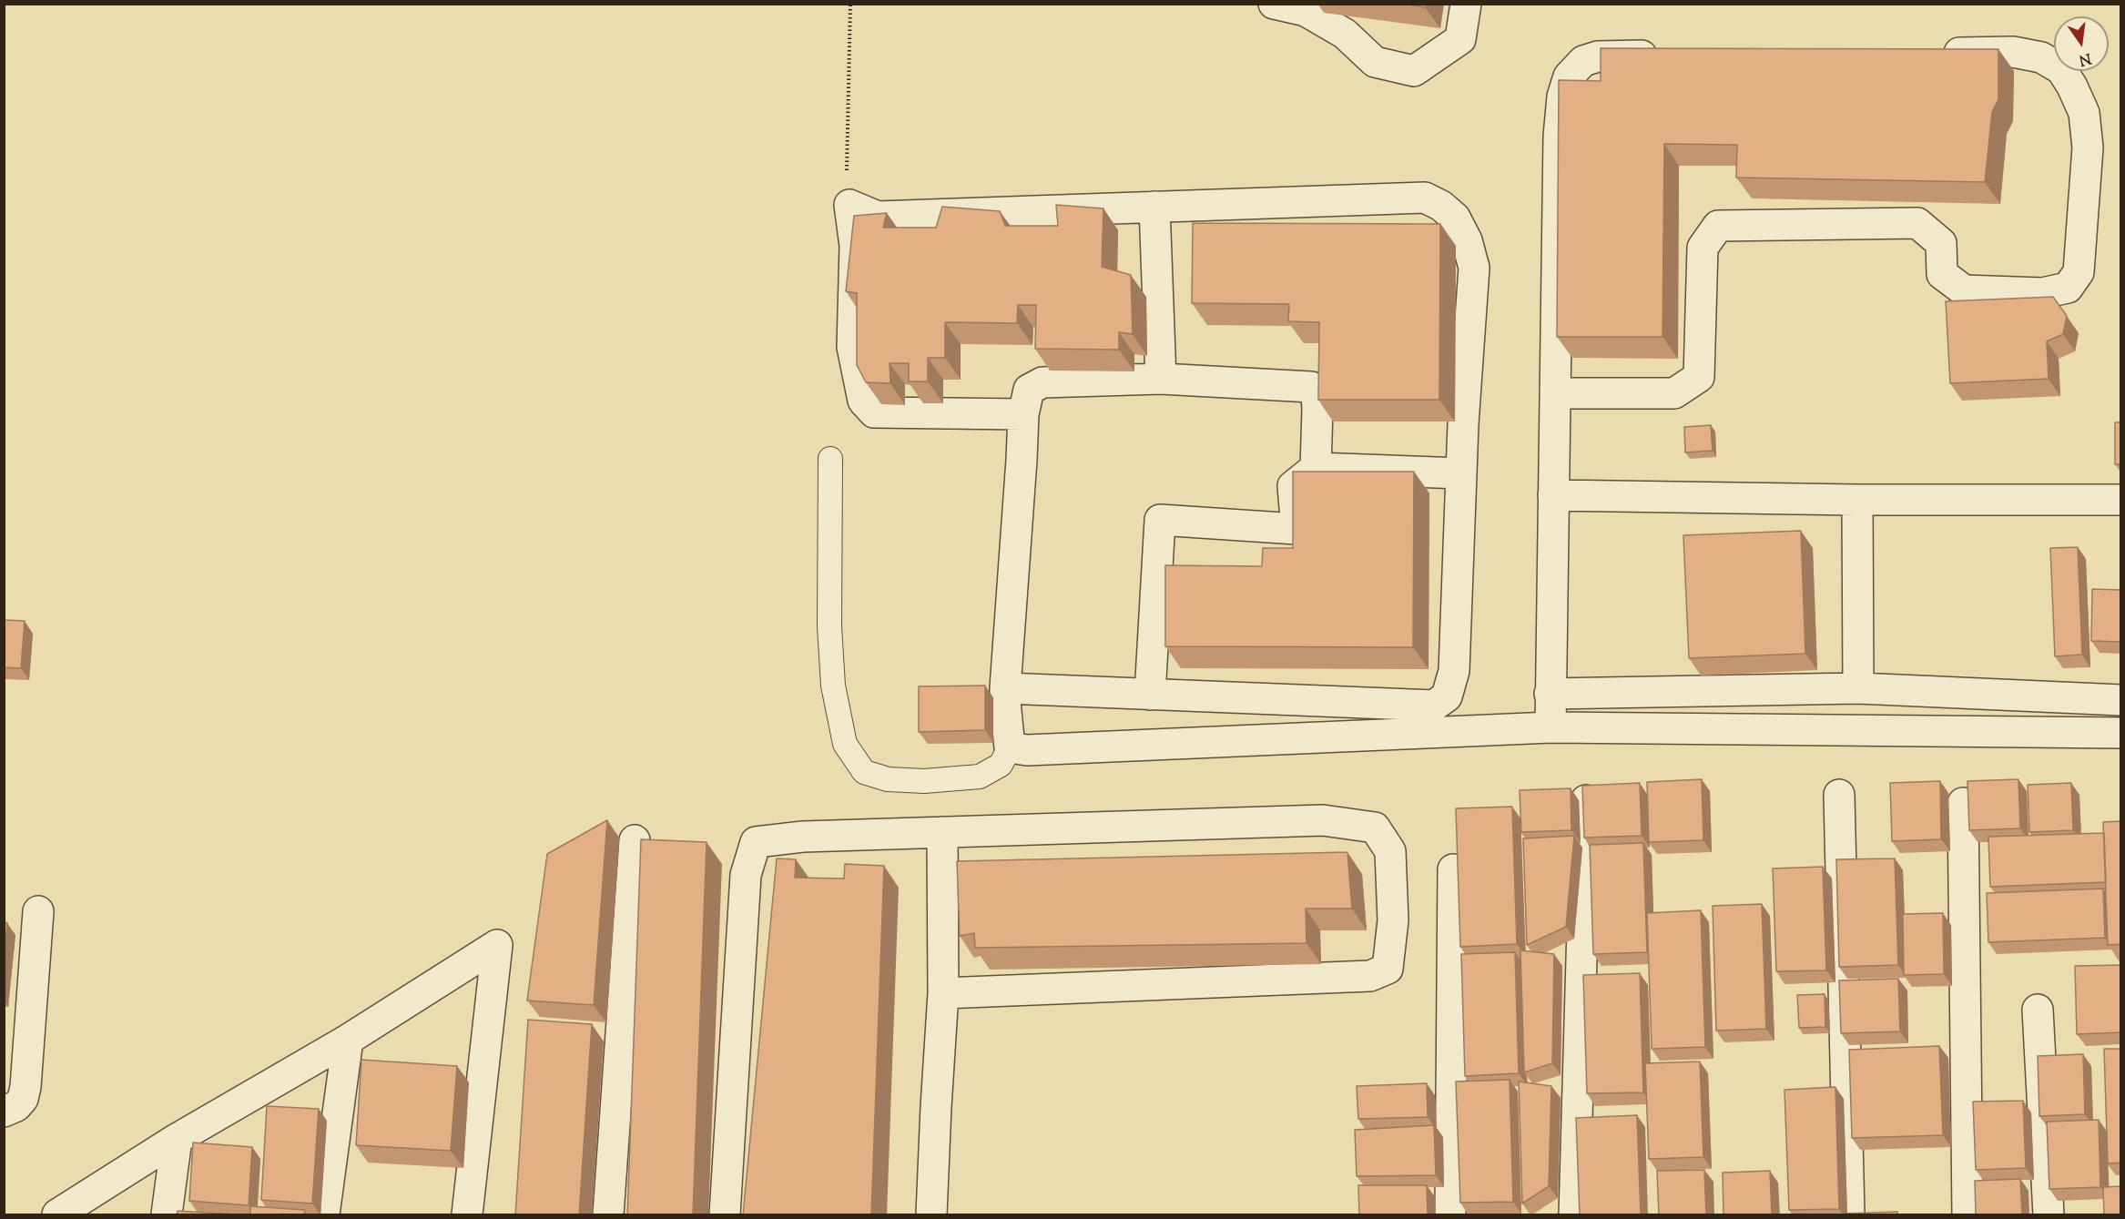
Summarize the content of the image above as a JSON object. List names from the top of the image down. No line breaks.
{"north":"bottom"}
